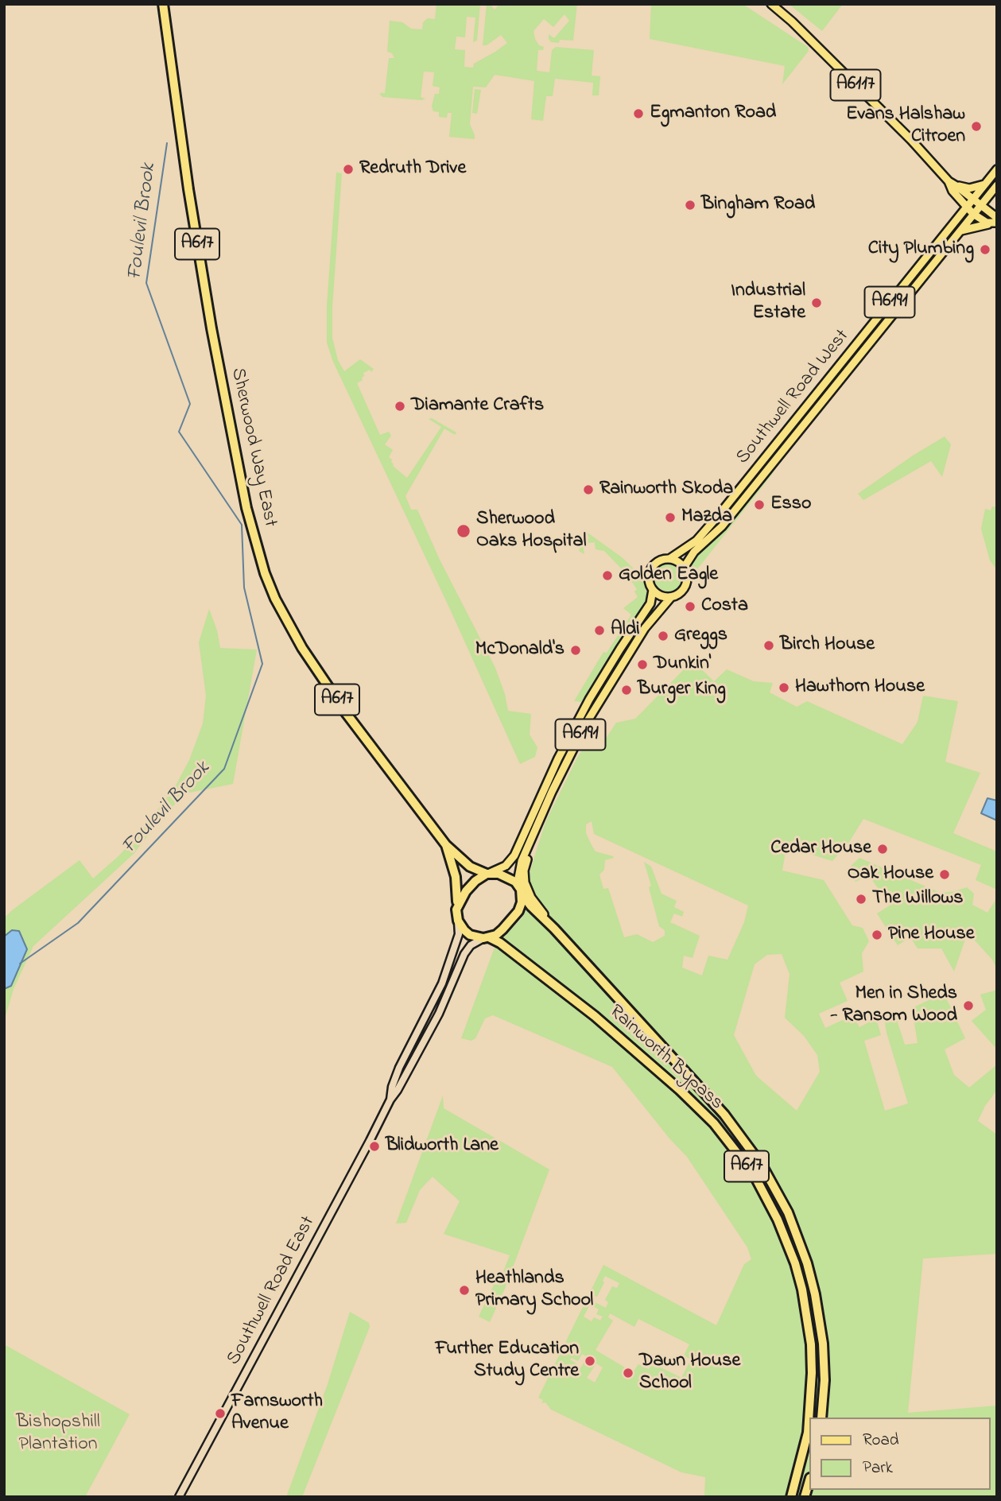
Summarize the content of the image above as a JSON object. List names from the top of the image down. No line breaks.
{"streets":{"highway":["A617","Sherwood Way East","Rainworth Bypass"],"main road":["A6117","A6191","Southwell Road West","Southwell Road East"]},"crossings":[["A6117","Southwell Road West"],["A6191","Southwell Road West"],["A6191","Sherwood Way East"],["A6191","Rainworth Bypass"],["A6191","Southwell Road East"],["Sherwood Way East","Rainworth Bypass"],["Sherwood Way East","Southwell Road East"],["Rainworth Bypass","Southwell Road East"]],"water":["Foulevil Brook"],"parks":["Bishopshill Plantation"],"places":["Egmanton Road","Evans Halshaw Citroen","Redruth Drive","Bingham Road","City Plumbing","Industrial Estate","Diamante Crafts","Rainworth Skoda","Esso","Mazda","Sherwood Oaks Hospital","Golden Eagle","Costa","Aldi","Greggs","Birch House","McDonald's","Dunkin'","Hawthorn House","Burger King","Cedar House","Oak House","The Willows","Pine House","Men in Sheds - Ransom Wood","Blidworth Lane","Heathlands Primary School","Further Education Study Centre","Dawn House School","Farnsworth Avenue"],"legend":["Road","Park"]}
